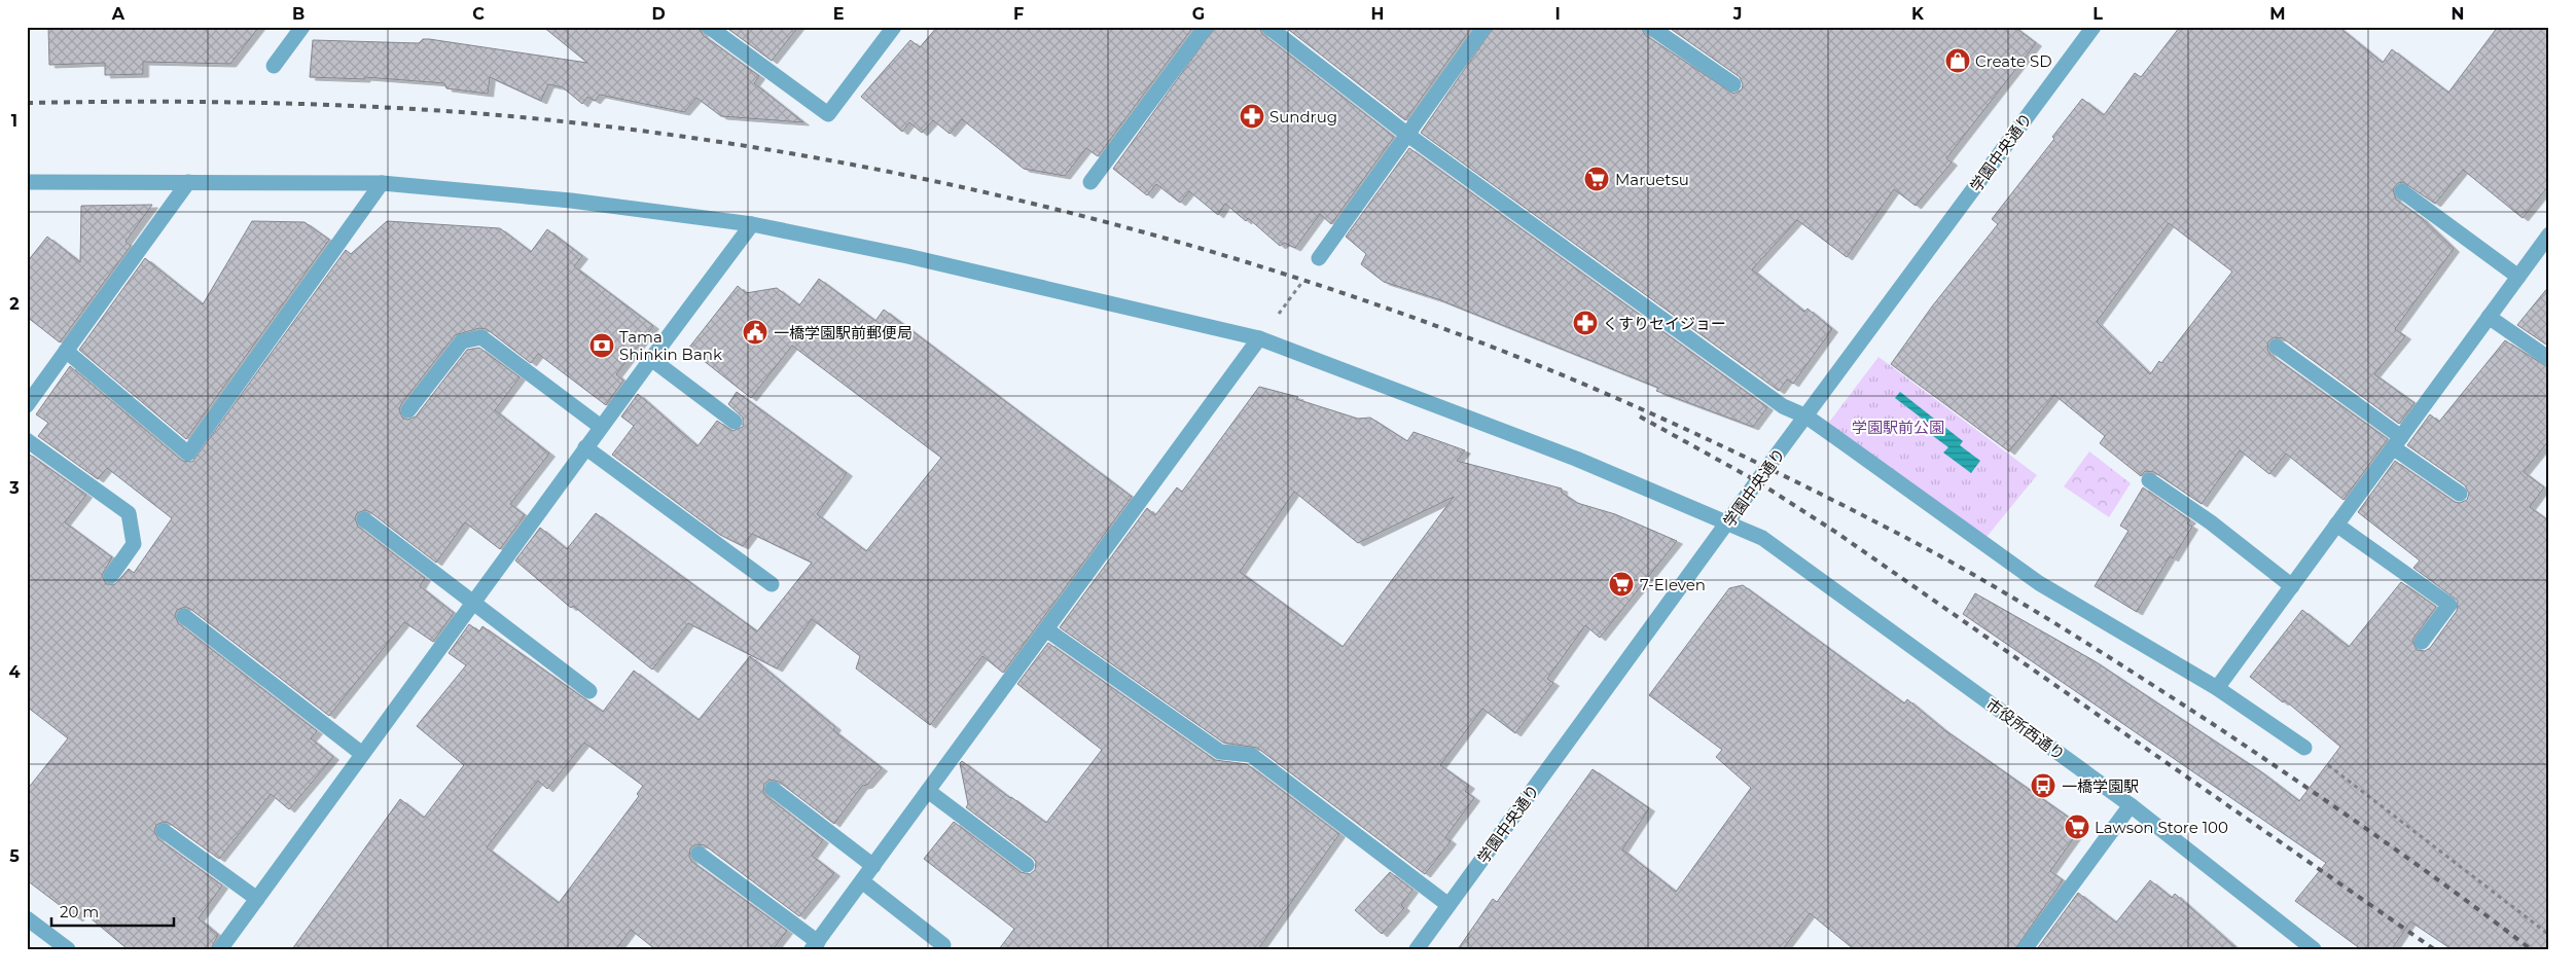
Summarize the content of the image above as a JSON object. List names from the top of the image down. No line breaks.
{"streets":{"street":["学園中央通り","市役所西通り"]},"crossings":[["学園中央通り","市役所西通り"]],"parks":["学園駅前公園"],"places":{"shop":["Create SD"],"pharmacy":["Sundrug","くすりセイジョー"],"supermarket":["Maruetsu","7-Eleven","Lawson Store 100"],"public building":["一橋学園駅前郵便局"],"bank":["Tama Shinkin Bank"],"bus stop":["一橋学園駅"]},"scale_bar":"20 m","grid":{"columns":["A","B","C","D","E","F","G","H","I","J","K","L","M","N"],"rows":["1","2","3","4","5"]}}
